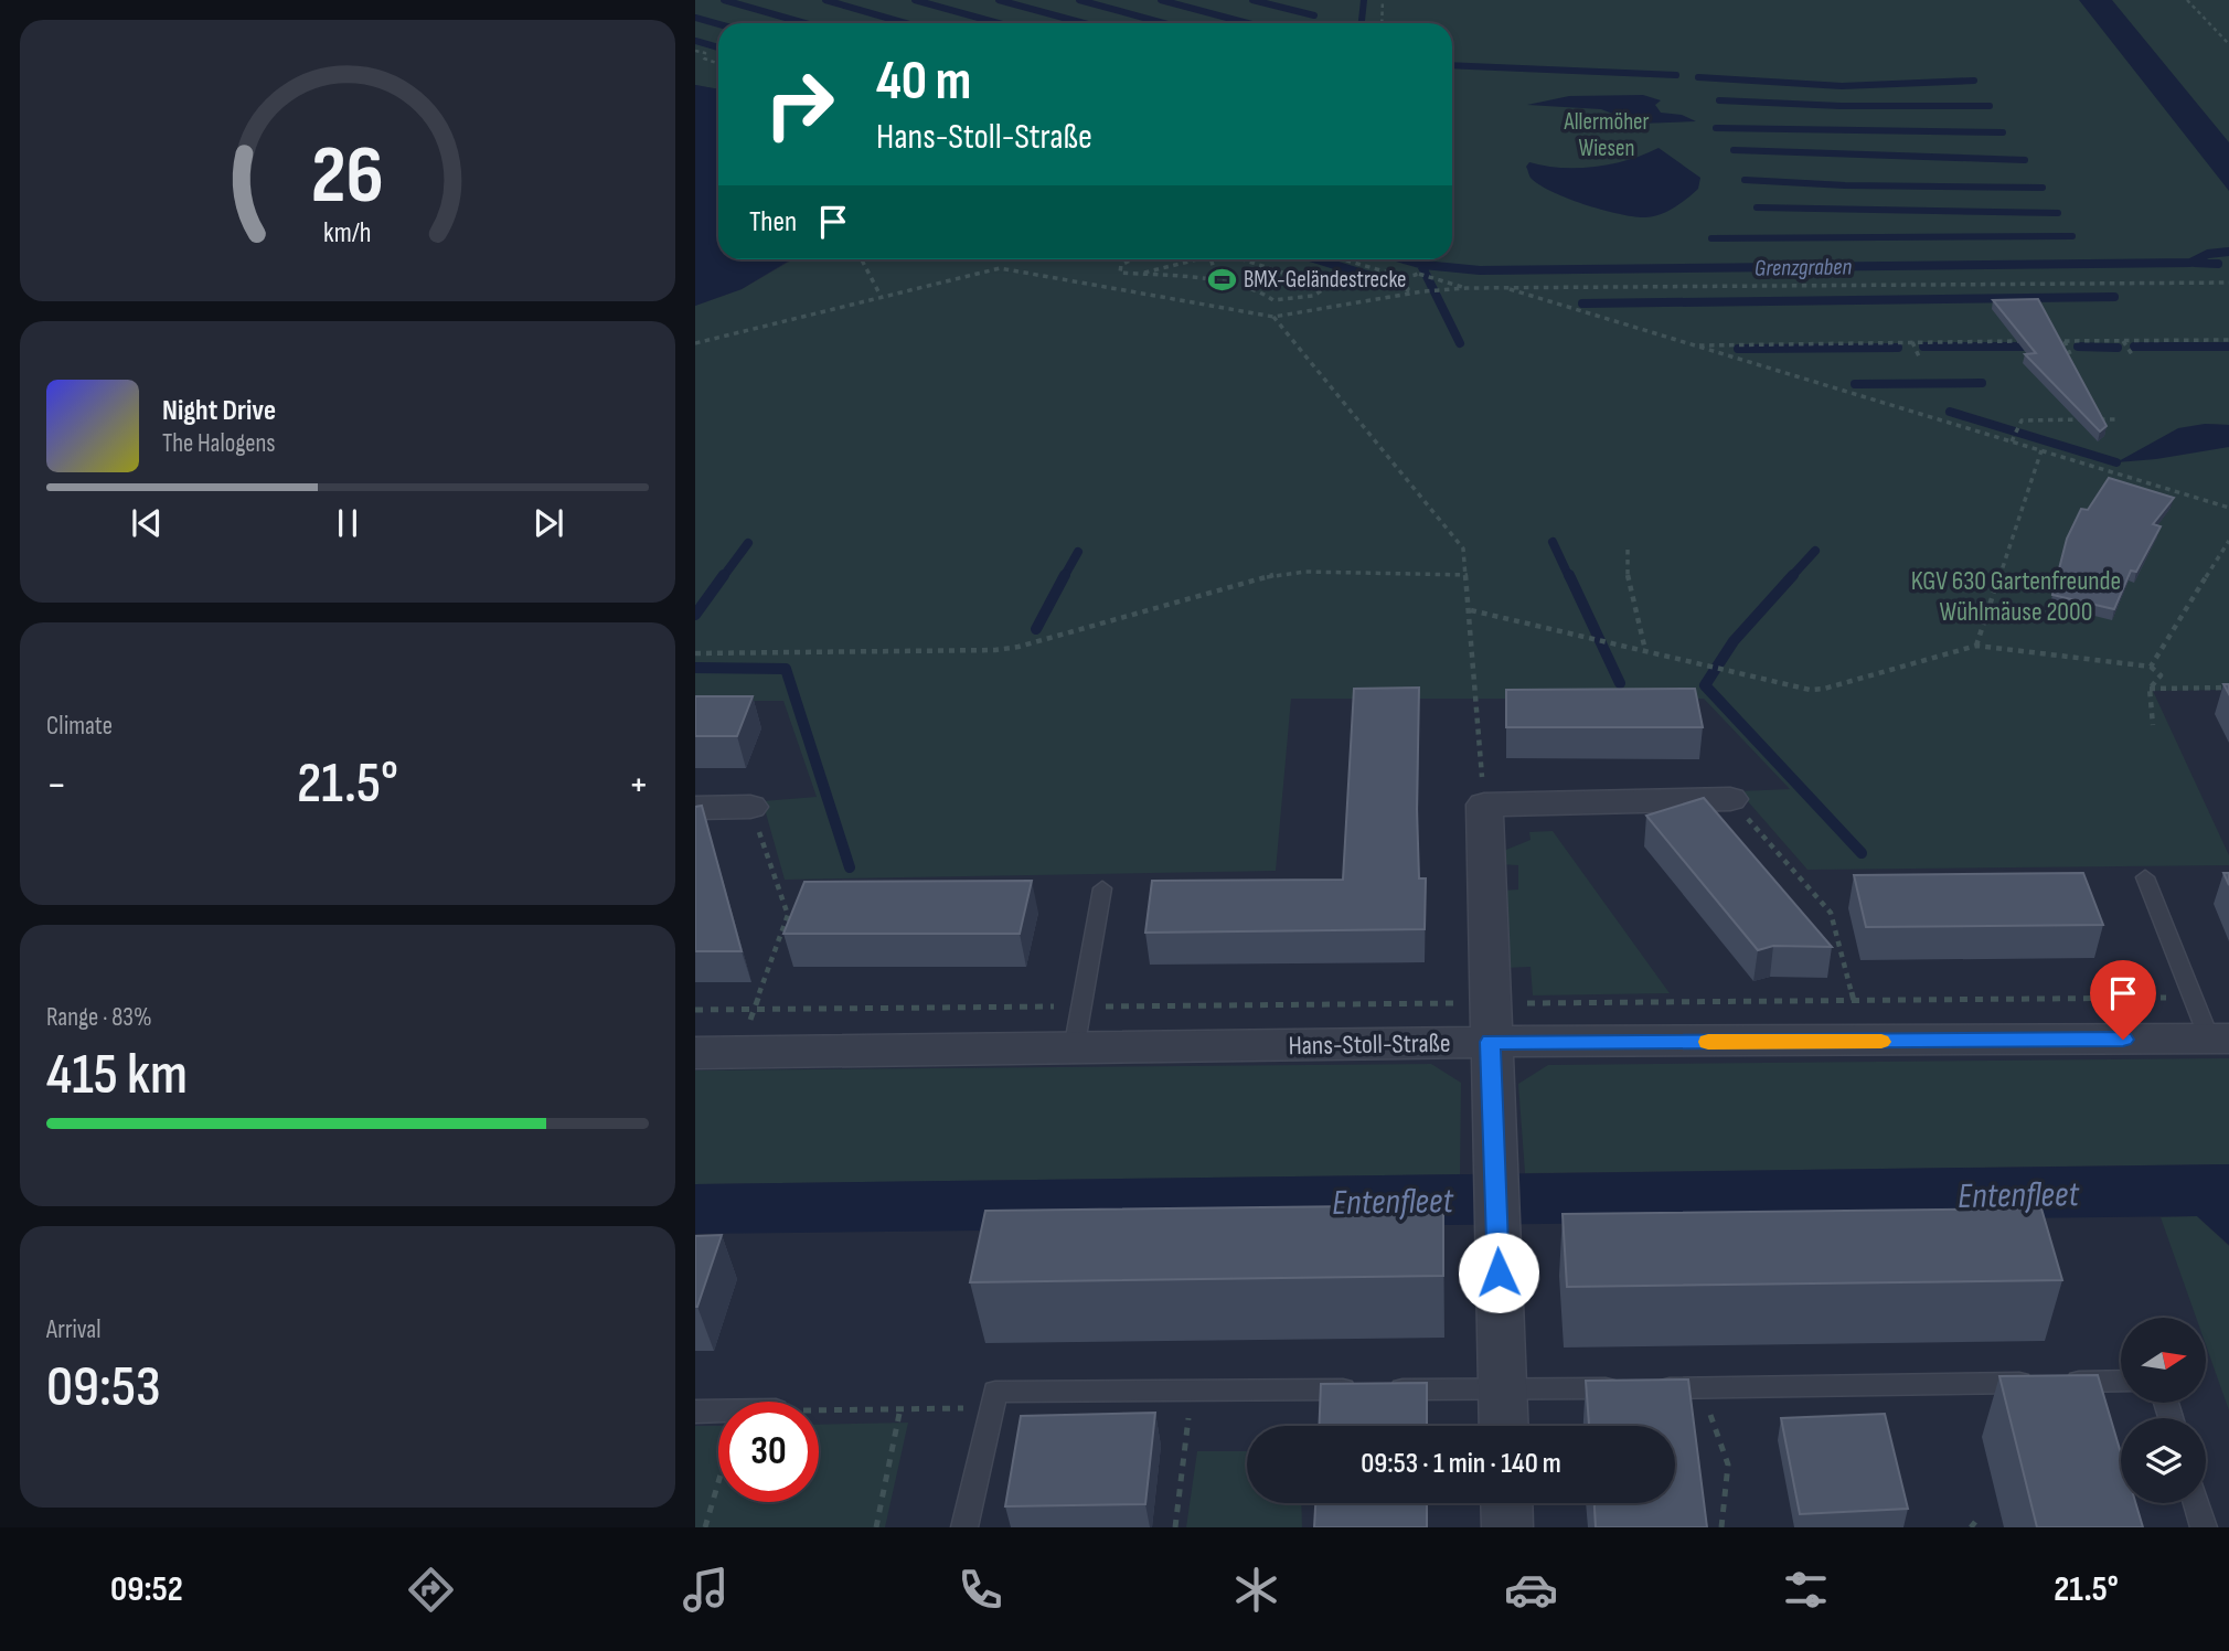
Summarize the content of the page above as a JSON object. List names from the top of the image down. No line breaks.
{"streets":{"street":["Hans-Stoll-Straße"]},"water":["Grenzgraben","Entenfleet"],"parks":["Allermöher Wiesen","KGV 630 Gartenfreunde Wühlmäuse 2000"],"places":{"sports":["BMX-Geländestrecke"]},"north":"right","page":{"turn":["40 m","Hans-Stoll-Straße"],"then":"Then","song":["Night Drive","The Halogens"],"tile":["Climate",["Range · 83%","415 km"],["Arrival","09:53"]],"heat":["−","21.5°","+"],"limit":"30","trip":"09:53 · 1 min · 140 m","tabs":["09:52","21.5°"],"gauge":["26","km/h"]}}
